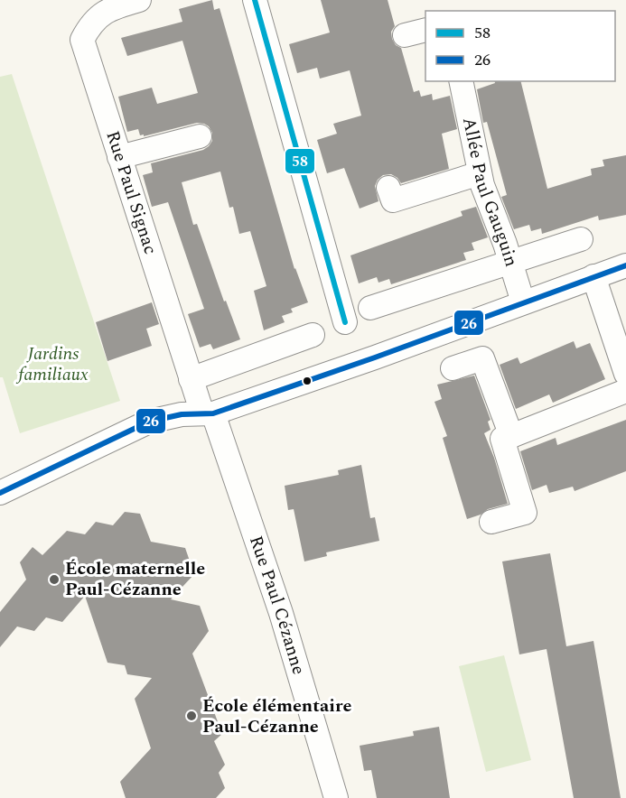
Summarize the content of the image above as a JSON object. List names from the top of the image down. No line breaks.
{"streets":{"street":["Allée Paul Gauguin","Rue Paul Signac","Rue Paul Cézanne"]},"crossings":[["Rue Paul Signac","Rue Paul Cézanne"]],"parks":["Jardins familiaux"],"places":["École maternelle Paul-Cézanne","École élémentaire Paul-Cézanne"],"lines":["transit line 58","transit line 26"],"legend":["58","26"]}
